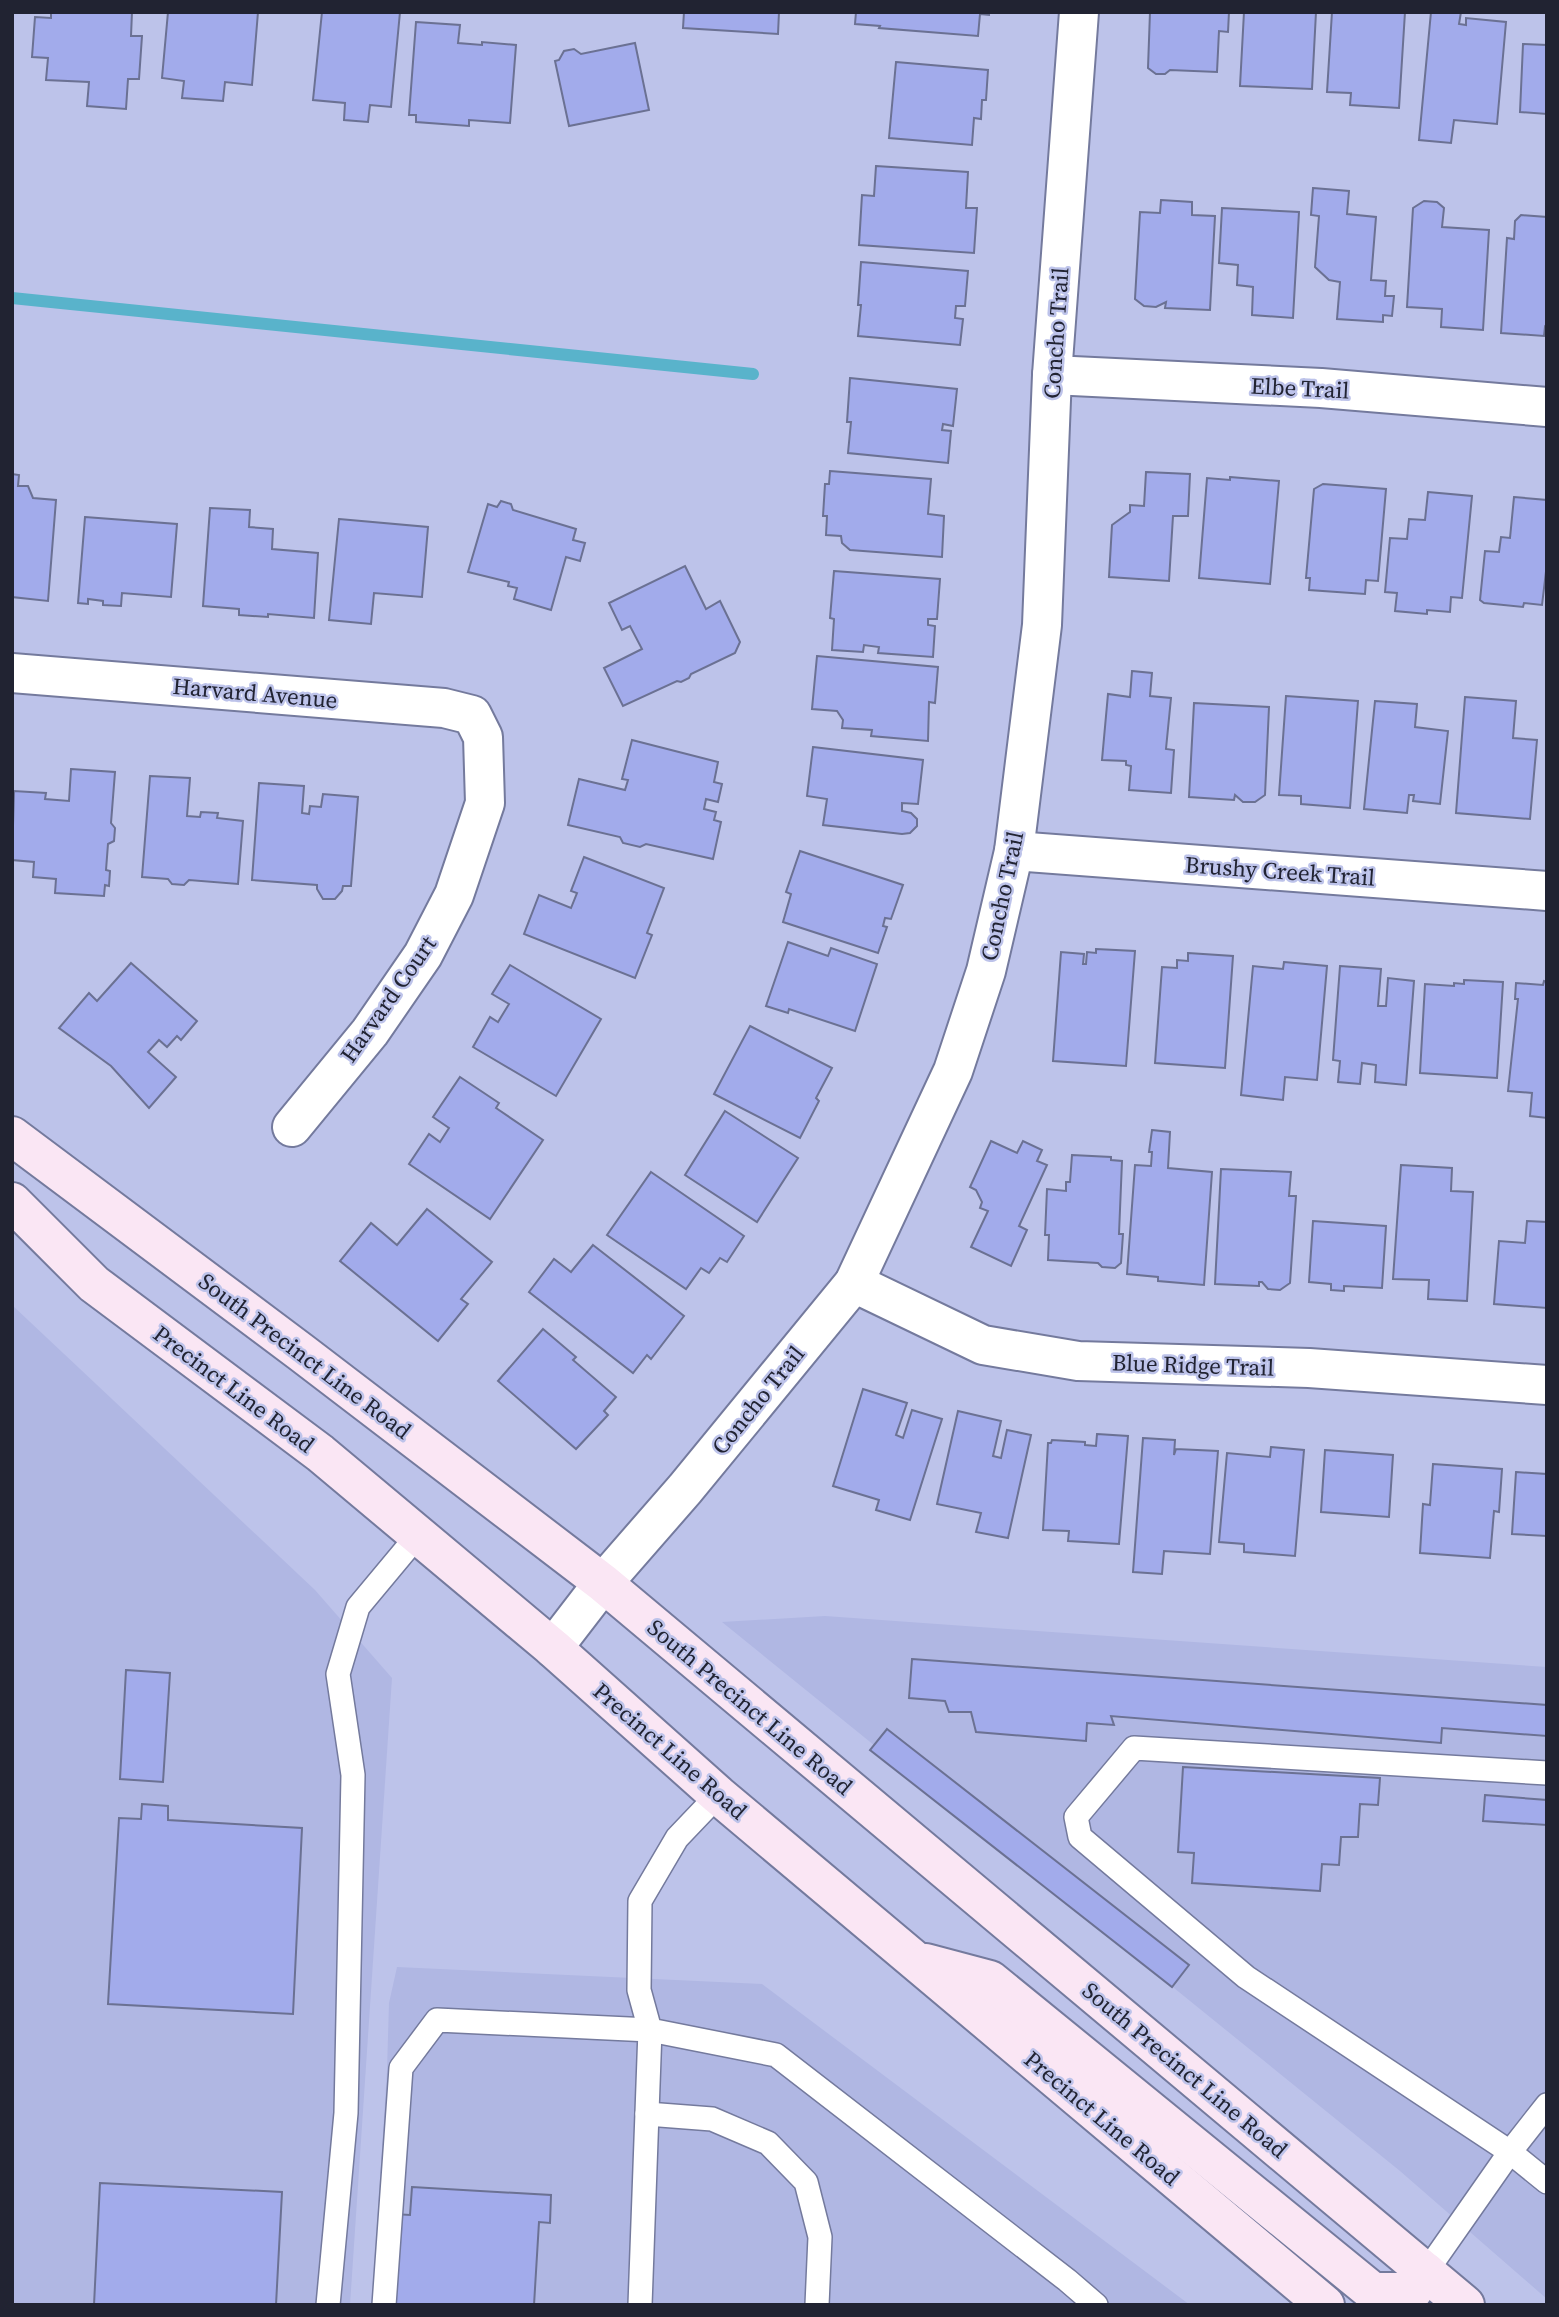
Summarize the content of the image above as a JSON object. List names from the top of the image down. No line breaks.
{"streets":{"main road":["South Precinct Line Road","Precinct Line Road"],"street":["Concho Trail","Elbe Trail","Harvard Avenue","Brushy Creek Trail","Harvard Court","Blue Ridge Trail"]},"crossings":[["Concho Trail","Elbe Trail"],["Concho Trail","Brushy Creek Trail"],["Concho Trail","South Precinct Line Road"],["Concho Trail","Blue Ridge Trail"],["Concho Trail","Precinct Line Road"],["Harvard Avenue","Harvard Court"]]}
